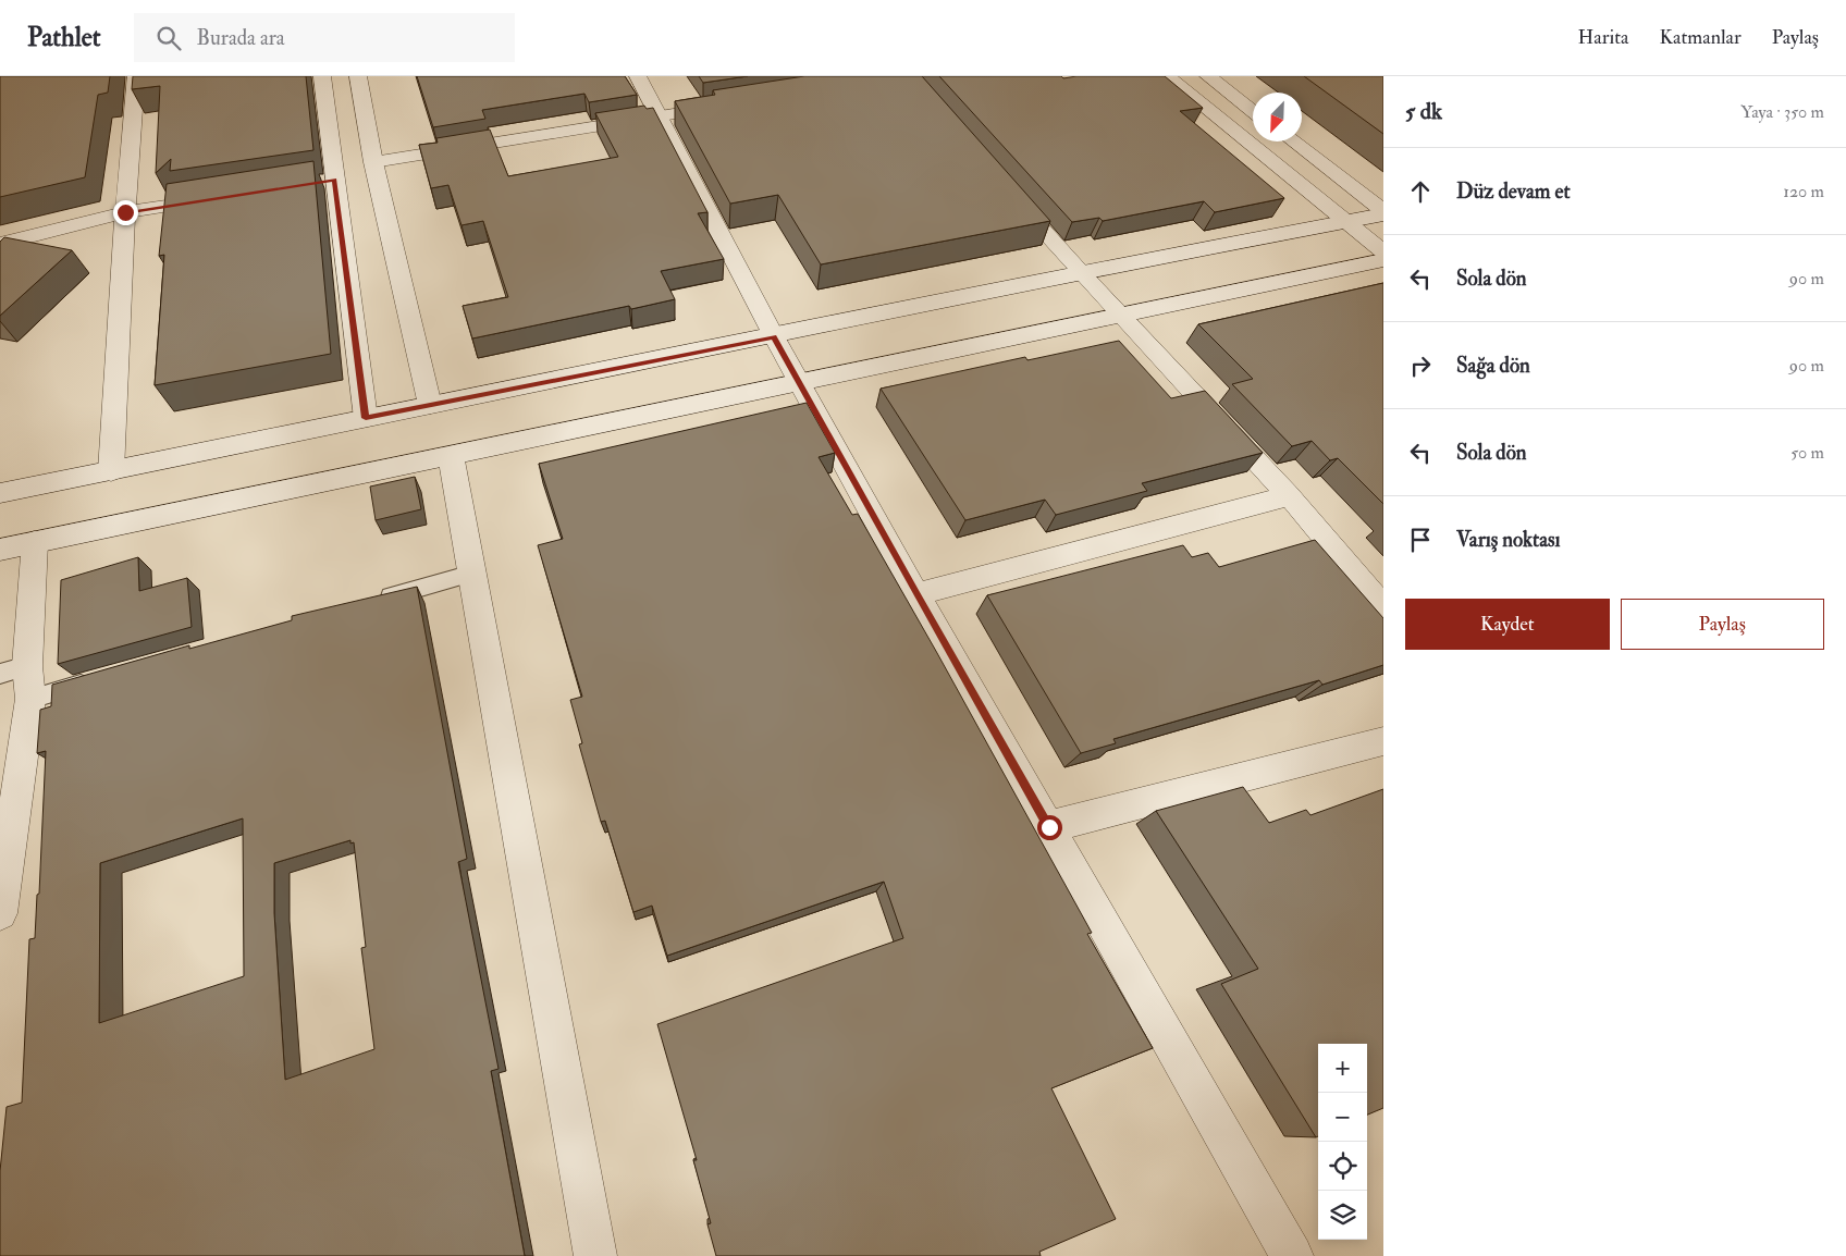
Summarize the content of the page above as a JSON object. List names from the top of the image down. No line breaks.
{"north":"bottom left","page":{"header":"Pathlet","search":"Burada ara","nav":["Harita","Katmanlar","Paylaş"],"heading":["5 dk","Yaya · 350 m"],"list":[["Düz devam et","120 m"],["Sola dön","90 m"],["Sağa dön","90 m"],["Sola dön","50 m"],"Varış noktası"],"buttons":["Kaydet","Paylaş"],"map_buttons":["+","−"]}}
